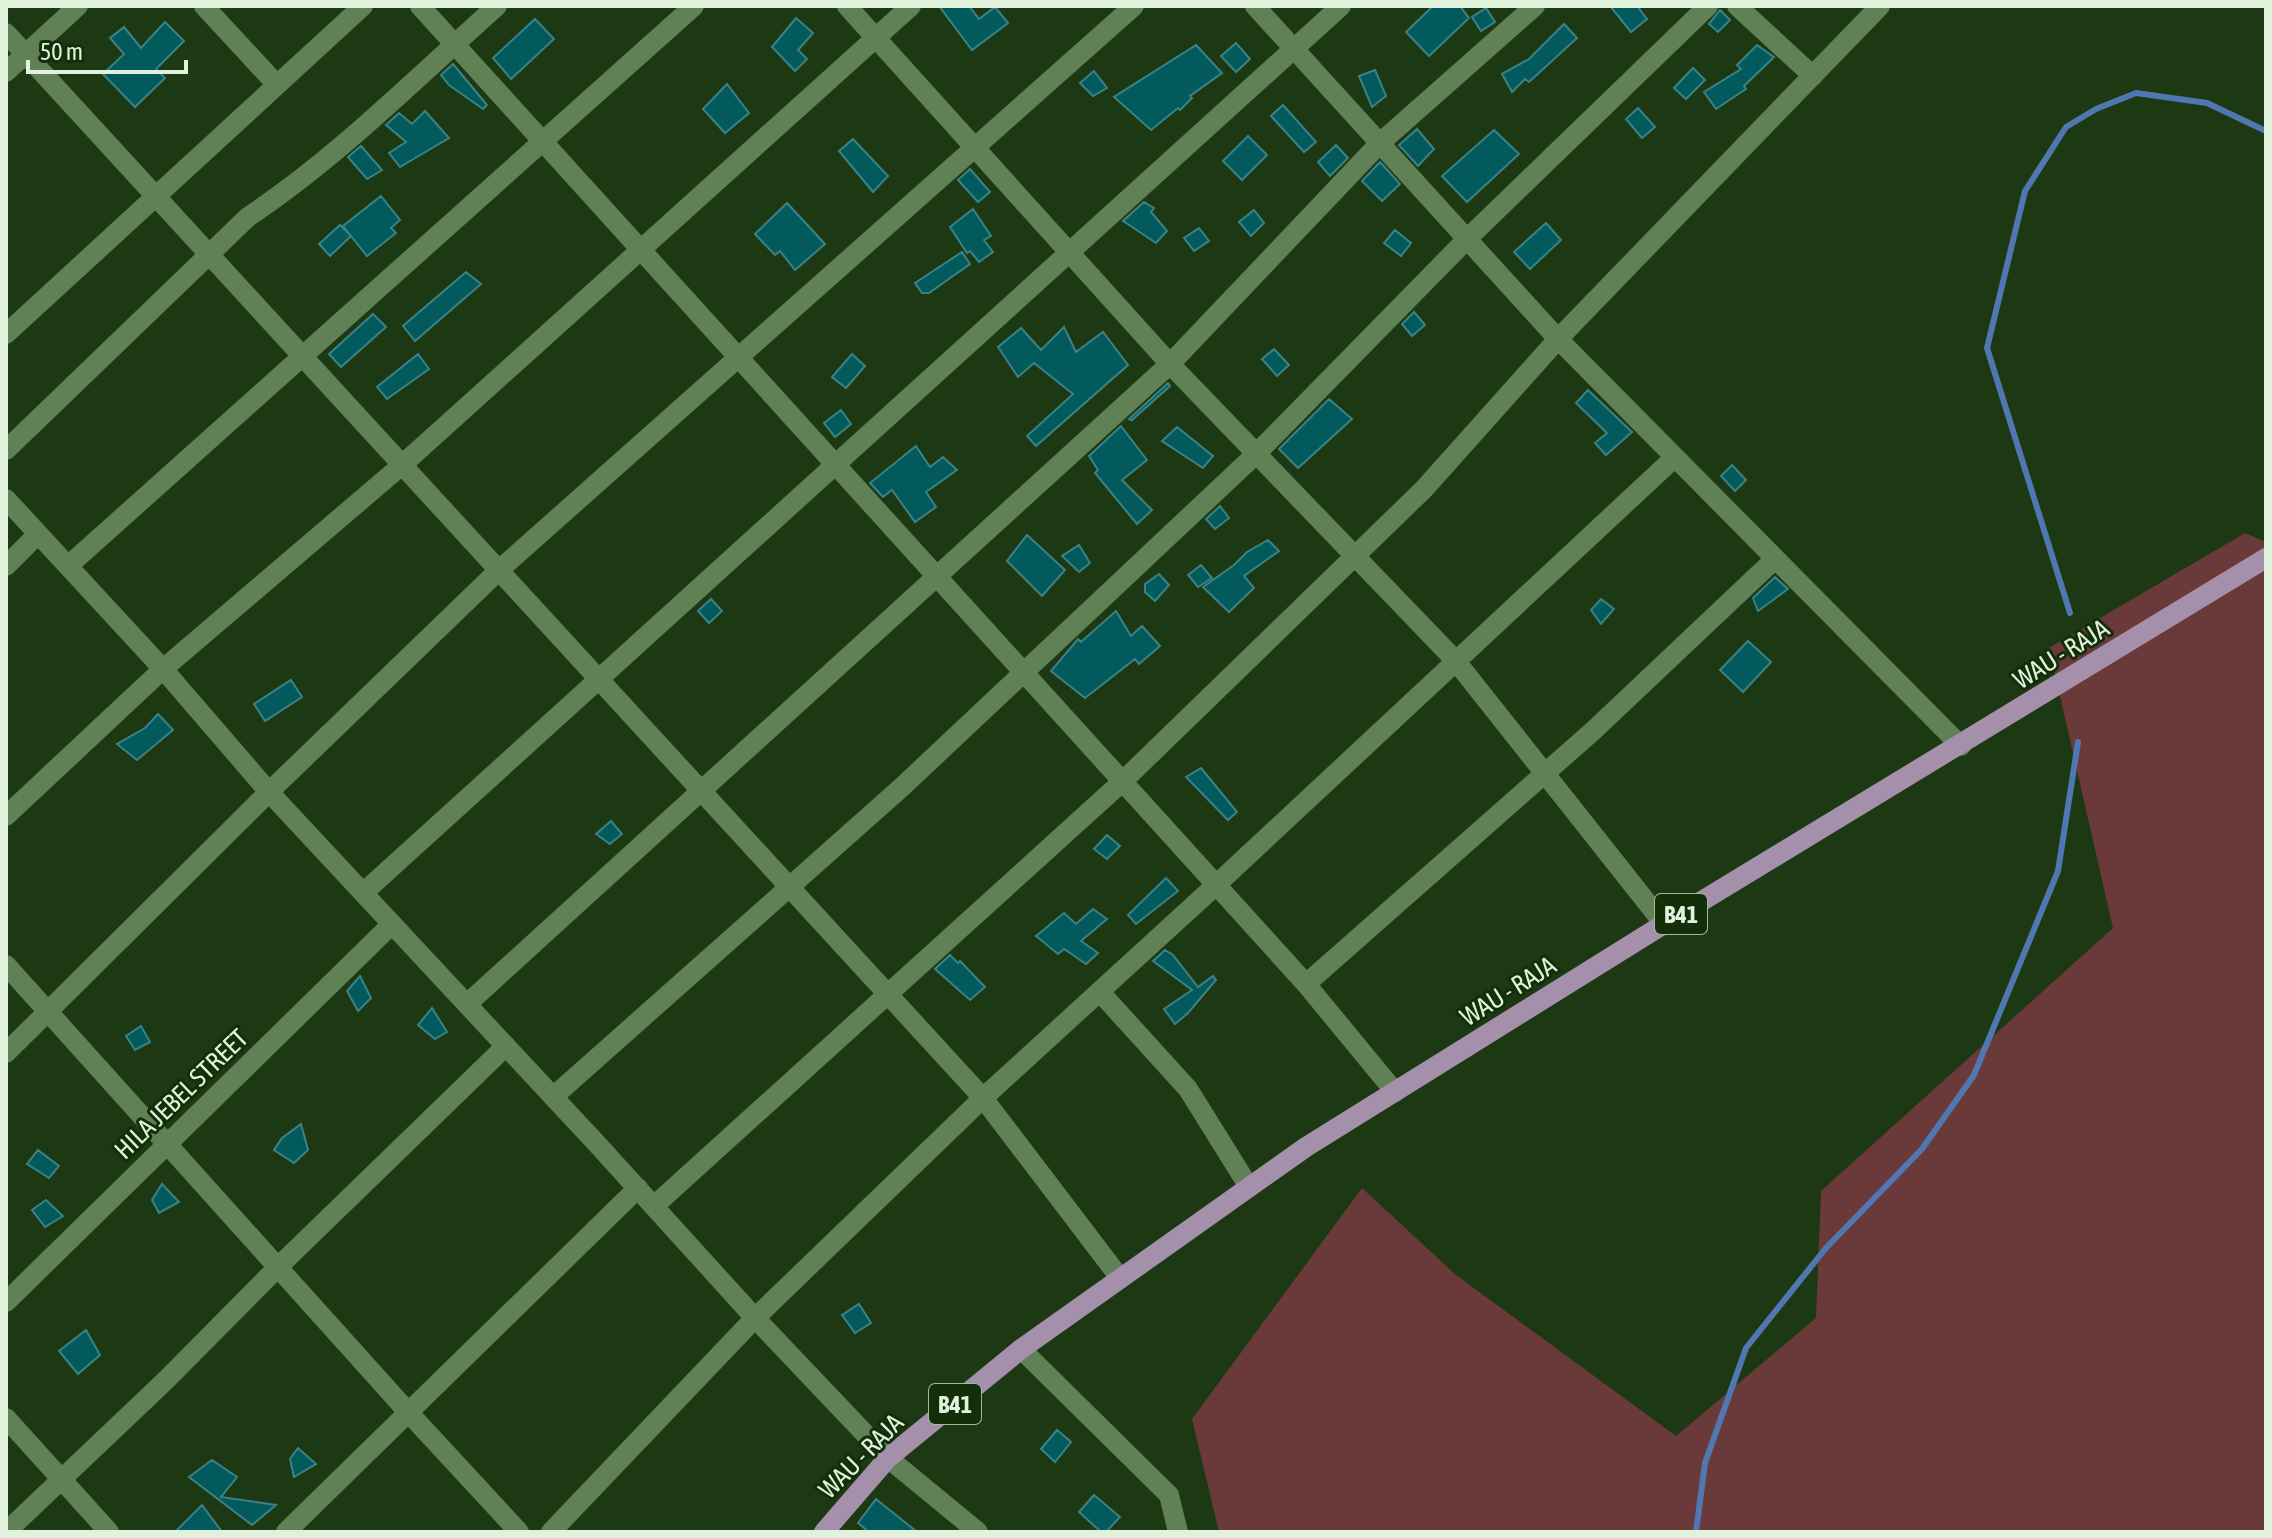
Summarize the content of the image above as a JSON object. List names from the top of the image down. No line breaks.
{"streets":{"main road":["WAU - RAJA","B41"],"street":["HILA JEBEL STREET"]},"scale_bar":"50 m"}
